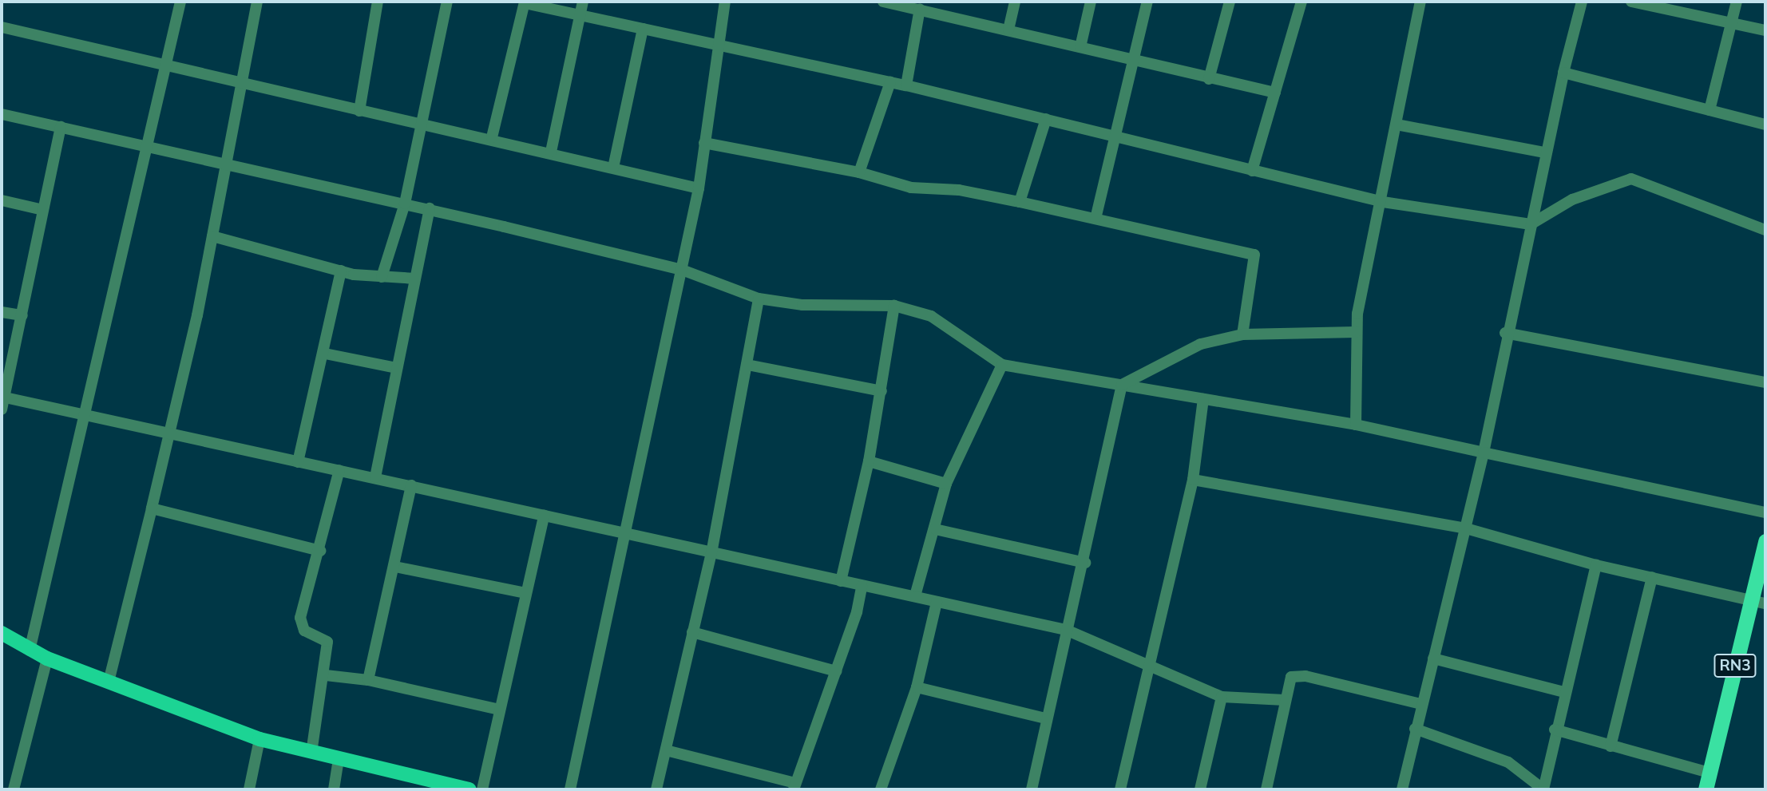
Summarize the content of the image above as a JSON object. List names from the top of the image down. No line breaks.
{"streets":{"highway":["RN3"]}}
